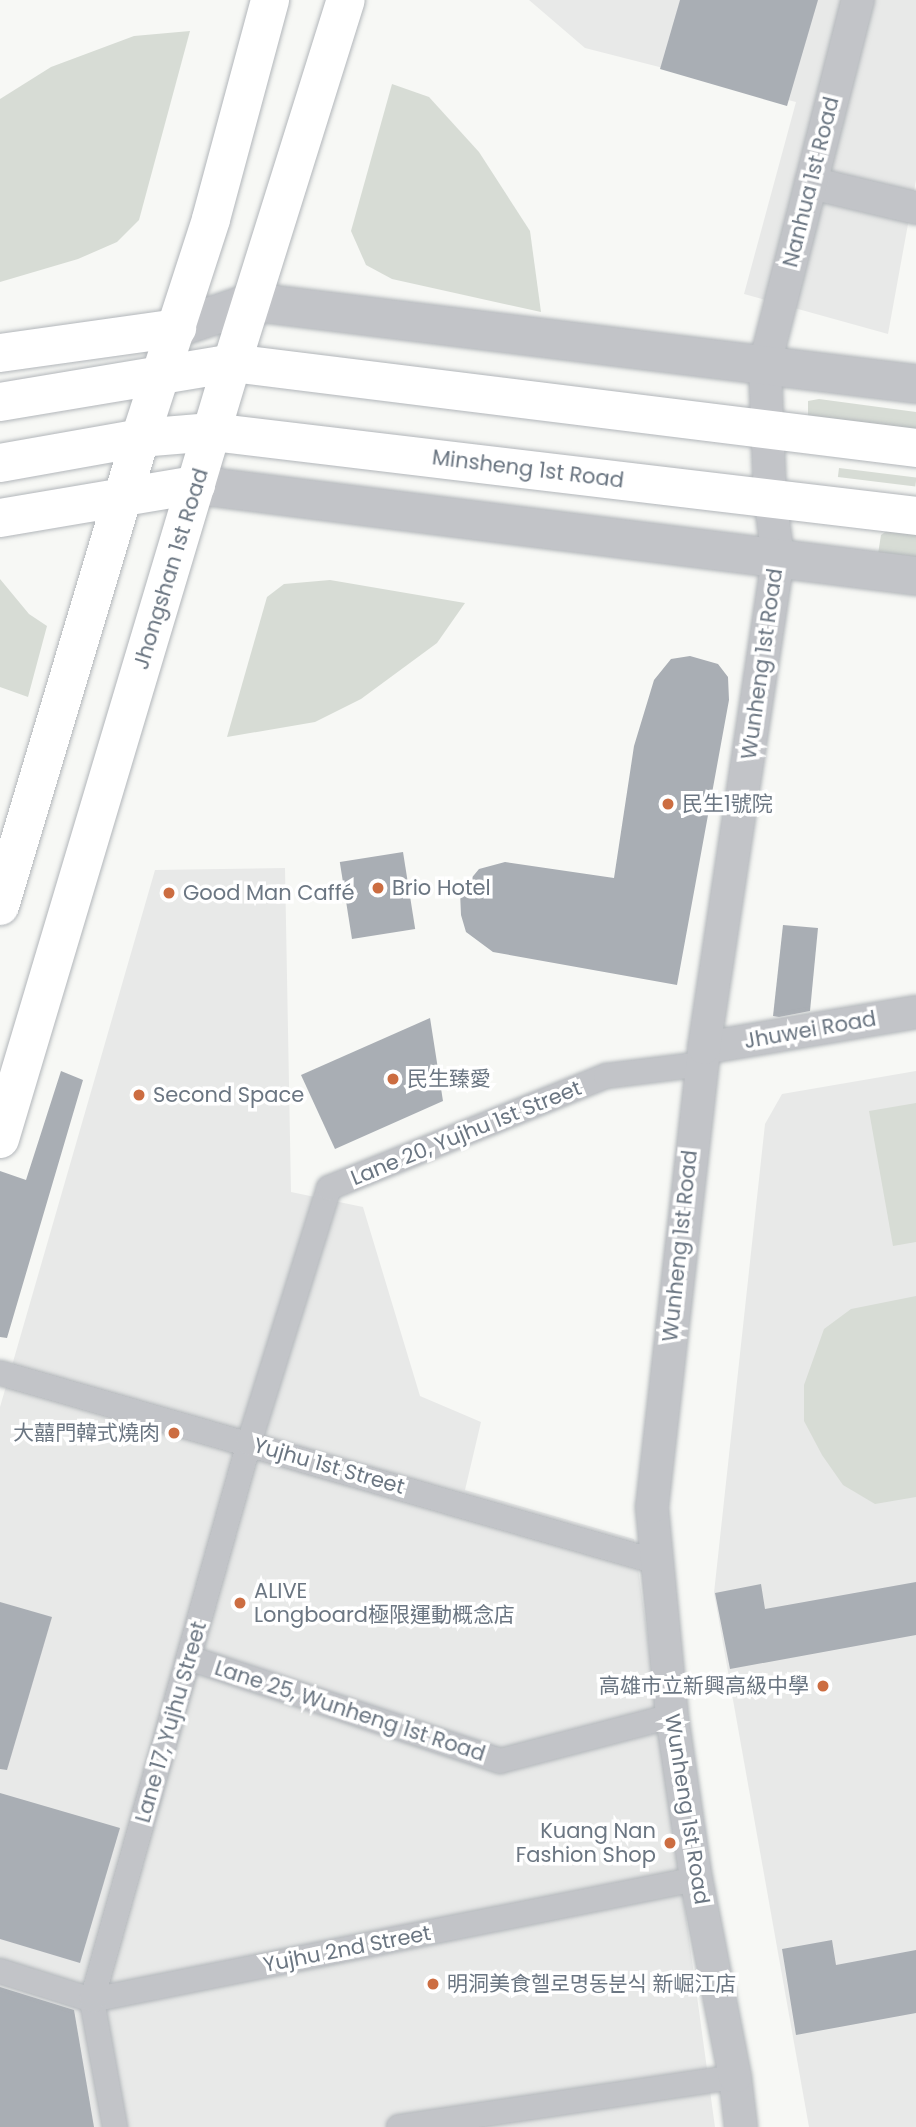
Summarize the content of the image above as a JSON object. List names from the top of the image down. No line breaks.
{"streets":{"main road":["Minsheng 1st Road","Jhongshan 1st Road"],"street":["Nanhua 1st Road","Wunheng 1st Road","Jhuwei Road","Lane 20, Yujhu 1st Street","Yujhu 1st Street","Lane 25, Wunheng 1st Road","Lane 17, Yujhu Street","Yujhu 2nd Street"]},"crossings":[["Nanhua 1st Road","Wunheng 1st Road"],["Minsheng 1st Road","Jhongshan 1st Road"],["Minsheng 1st Road","Wunheng 1st Road"],["Wunheng 1st Road","Jhuwei Road"],["Wunheng 1st Road","Lane 20, Yujhu 1st Street"],["Wunheng 1st Road","Yujhu 1st Street"],["Wunheng 1st Road","Lane 25, Wunheng 1st Road"],["Wunheng 1st Road","Yujhu 2nd Street"],["Jhuwei Road","Lane 20, Yujhu 1st Street"],["Lane 20, Yujhu 1st Street","Yujhu 1st Street"],["Lane 20, Yujhu 1st Street","Lane 17, Yujhu Street"],["Yujhu 1st Street","Lane 17, Yujhu Street"],["Lane 25, Wunheng 1st Road","Lane 17, Yujhu Street"],["Lane 17, Yujhu Street","Yujhu 2nd Street"]],"places":["民生1號院","Brio Hotel","Good Man Caffé","民生臻愛","Second Space","大囍門韓式燒肉","ALIVE Longboard極限運動概念店","高雄市立新興高級中學","Kuang Nan Fashion Shop","明洞美食헬로명동분식 新崛江店"]}
